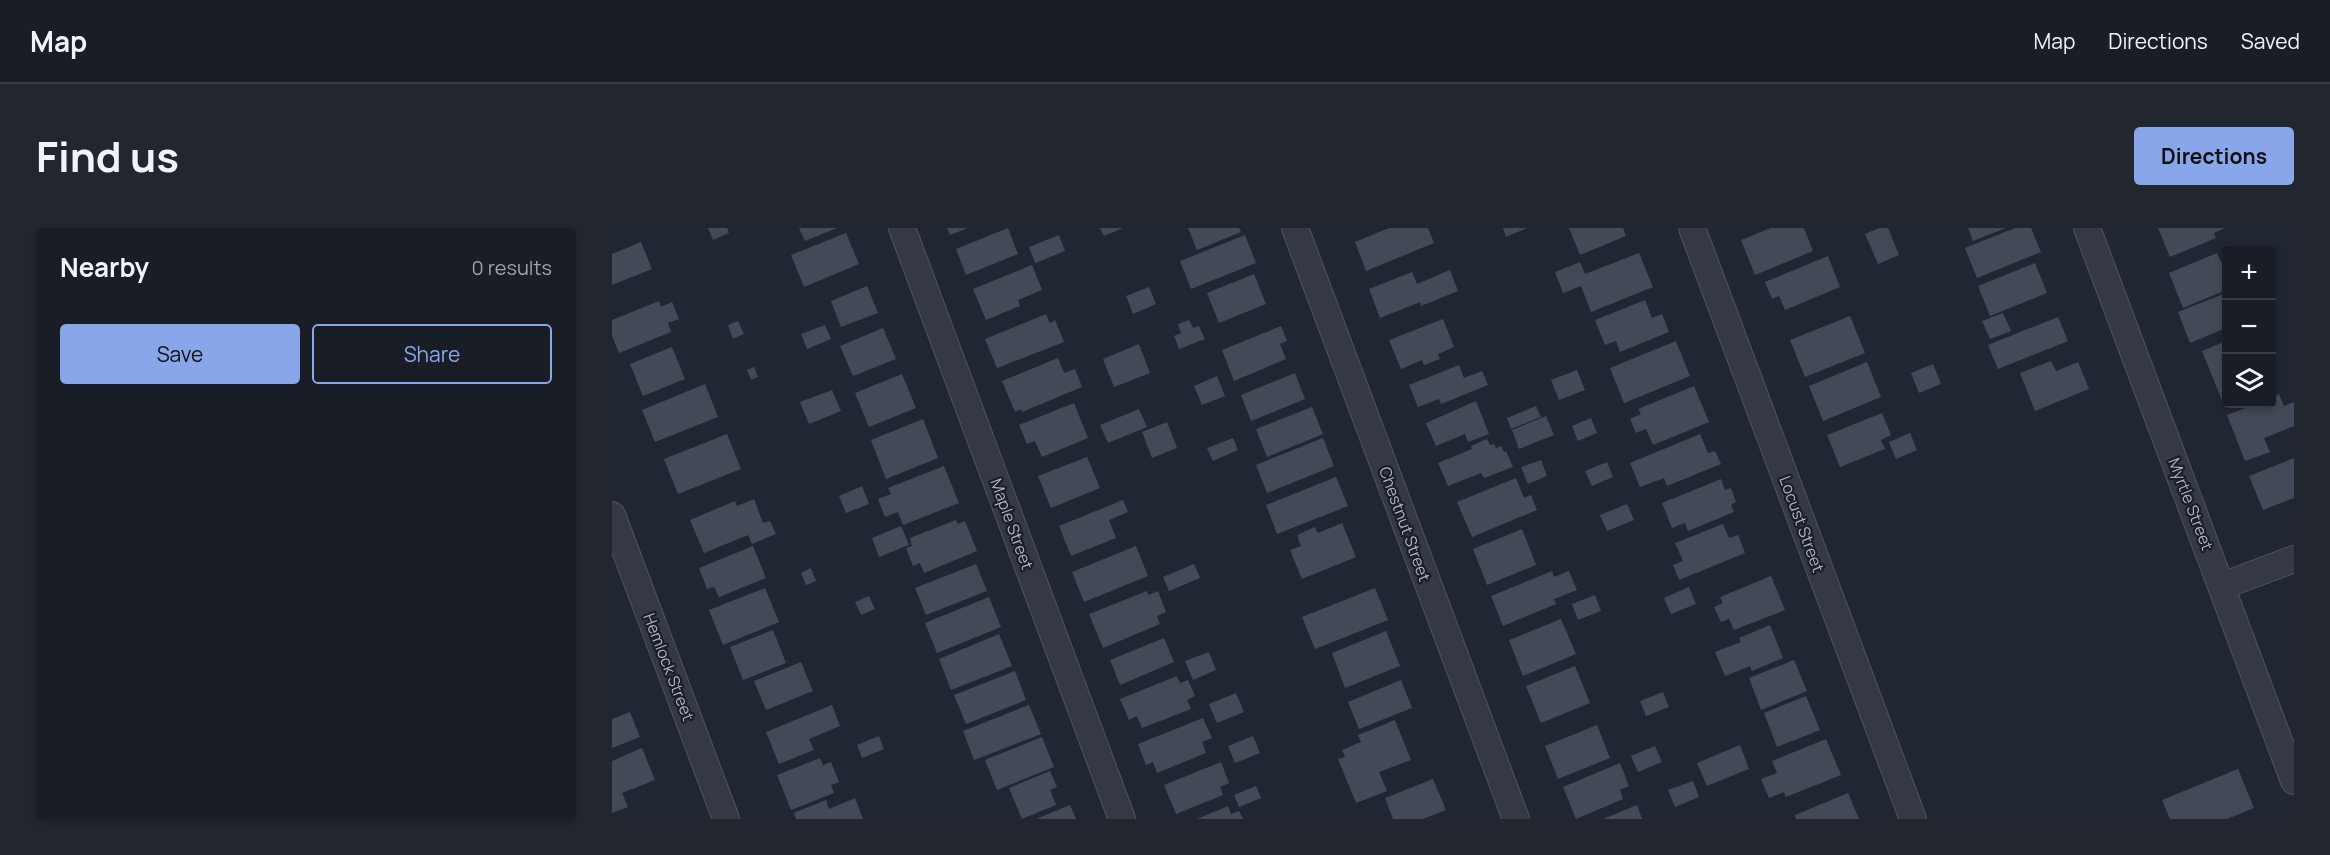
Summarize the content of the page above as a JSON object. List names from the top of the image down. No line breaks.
{"streets":{"street":["Myrtle Street","Maple Street","Chestnut Street","Locust Street","Hemlock Street"]},"page":{"header":"Map","nav":["Map","Directions","Saved"],"title":"Find us","buttons":["Directions",["Save","Share"]],"heading":["Nearby","0 results"],"map_buttons":["+","−"]}}
